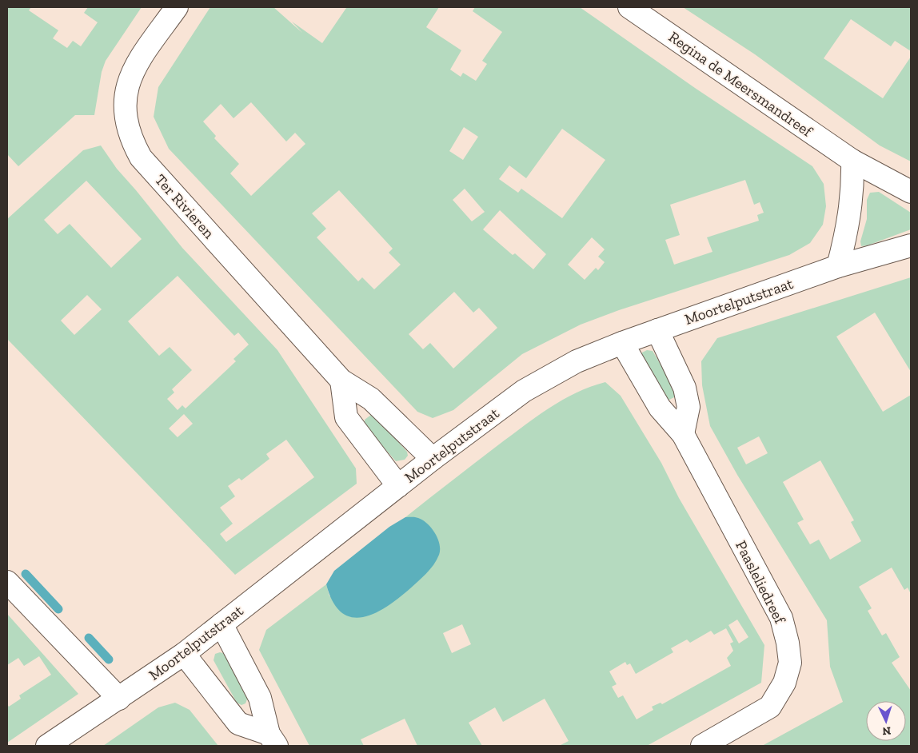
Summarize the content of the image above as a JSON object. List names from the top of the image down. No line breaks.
{"streets":{"street":["Regina de Meersmandreef","Ter Rivieren","Moortelputstraat","Paasleliedreef"]},"crossings":[["Ter Rivieren","Moortelputstraat"],["Moortelputstraat","Paasleliedreef"]],"north":"bottom"}
